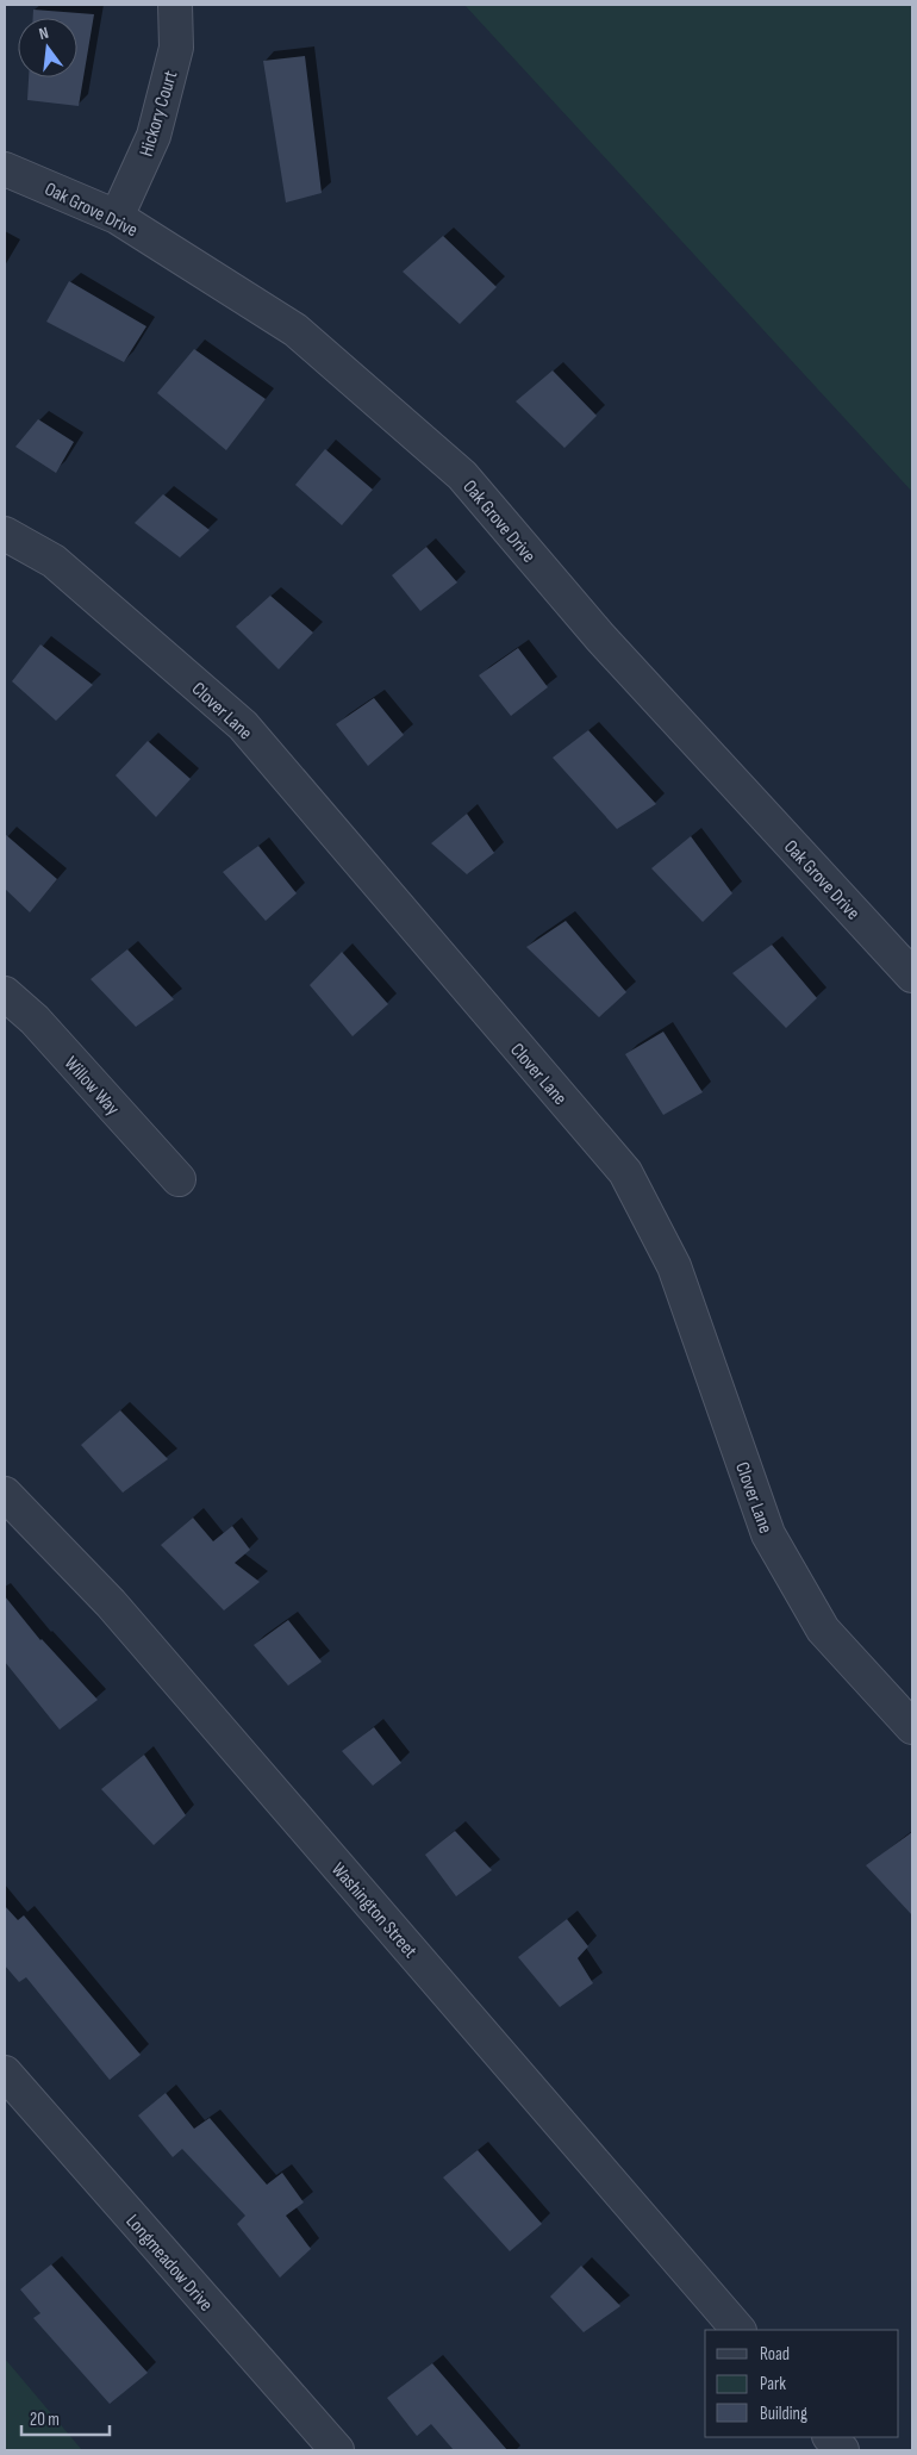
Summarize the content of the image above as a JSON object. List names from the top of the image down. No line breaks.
{"streets":{"street":["Hickory Court","Oak Grove Drive","Clover Lane","Willow Way","Washington Street","Longmeadow Drive"]},"crossings":[["Hickory Court","Oak Grove Drive"]],"legend":["Road","Park","Building"],"scale_bar":"20 m","north":"top"}
